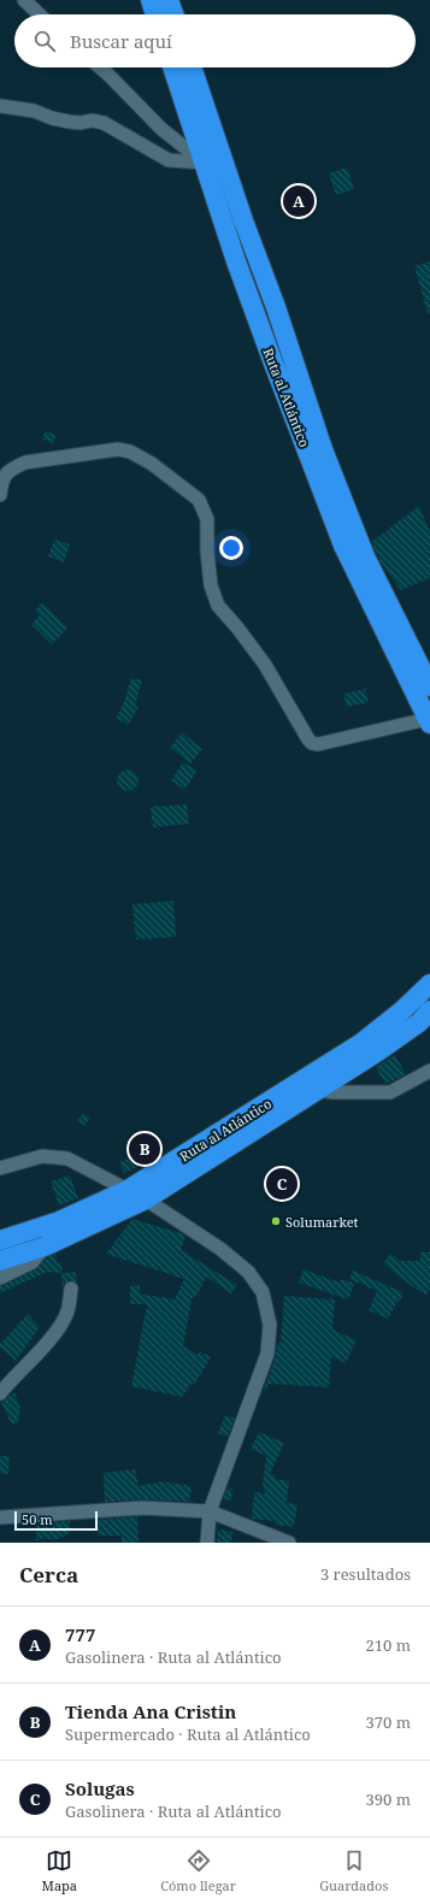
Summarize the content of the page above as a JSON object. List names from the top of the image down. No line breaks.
{"streets":{"highway":["Ruta al Atlántico"]},"places":["Solumarket"],"scale_bar":"50 m","page":{"search":"Buscar aquí","pins":["A","B","C"],"scale":"50 m","heading":["Cerca","3 resultados"],"list":[{"mark":"A","name":"777","note":"Gasolinera · Ruta al Atlántico","value":"210 m"},{"mark":"B","name":"Tienda Ana Cristin","note":"Supermercado · Ruta al Atlántico","value":"370 m"},{"mark":"C","name":"Solugas","note":"Gasolinera · Ruta al Atlántico","value":"390 m"}],"nav":["Mapa","Cómo llegar","Guardados"]}}
